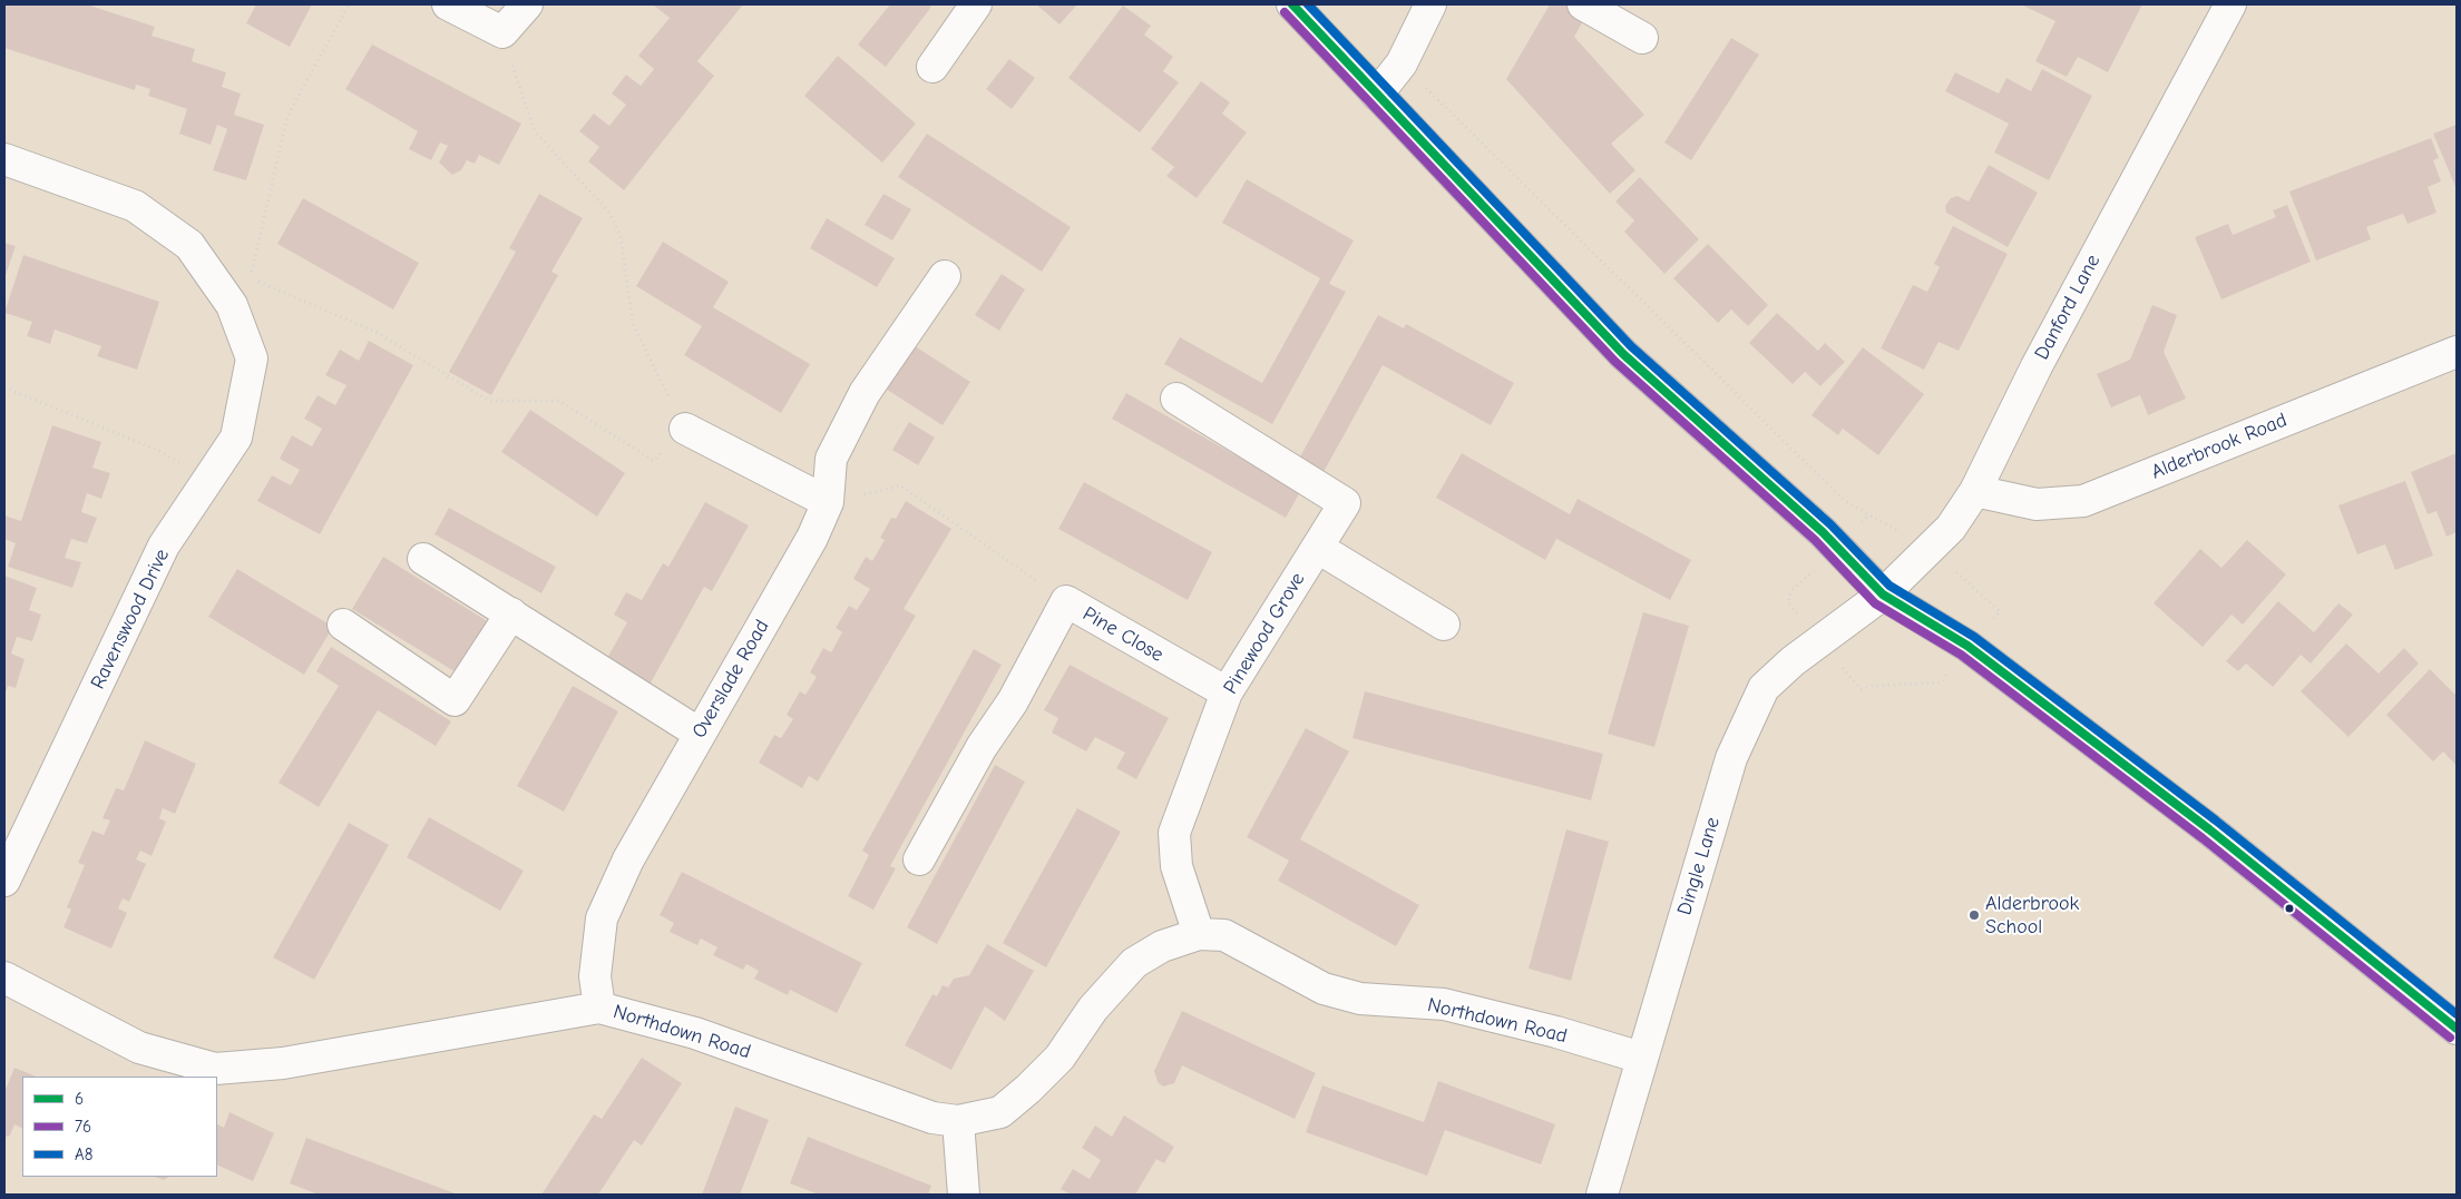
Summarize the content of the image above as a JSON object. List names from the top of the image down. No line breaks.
{"streets":{"street":["Danford Lane","Alderbrook Road","Ravenswood Drive","Pinewood Grove","Pine Close","Overslade Road","Dingle Lane","Northdown Road"]},"crossings":[["Danford Lane","Alderbrook Road"],["Danford Lane","Dingle Lane"],["Pinewood Grove","Pine Close"],["Pinewood Grove","Northdown Road"],["Overslade Road","Northdown Road"],["Dingle Lane","Northdown Road"]],"places":["Alderbrook School"],"lines":["transit line 6","transit line A8","transit line 76"],"legend":["6","76","A8"]}
